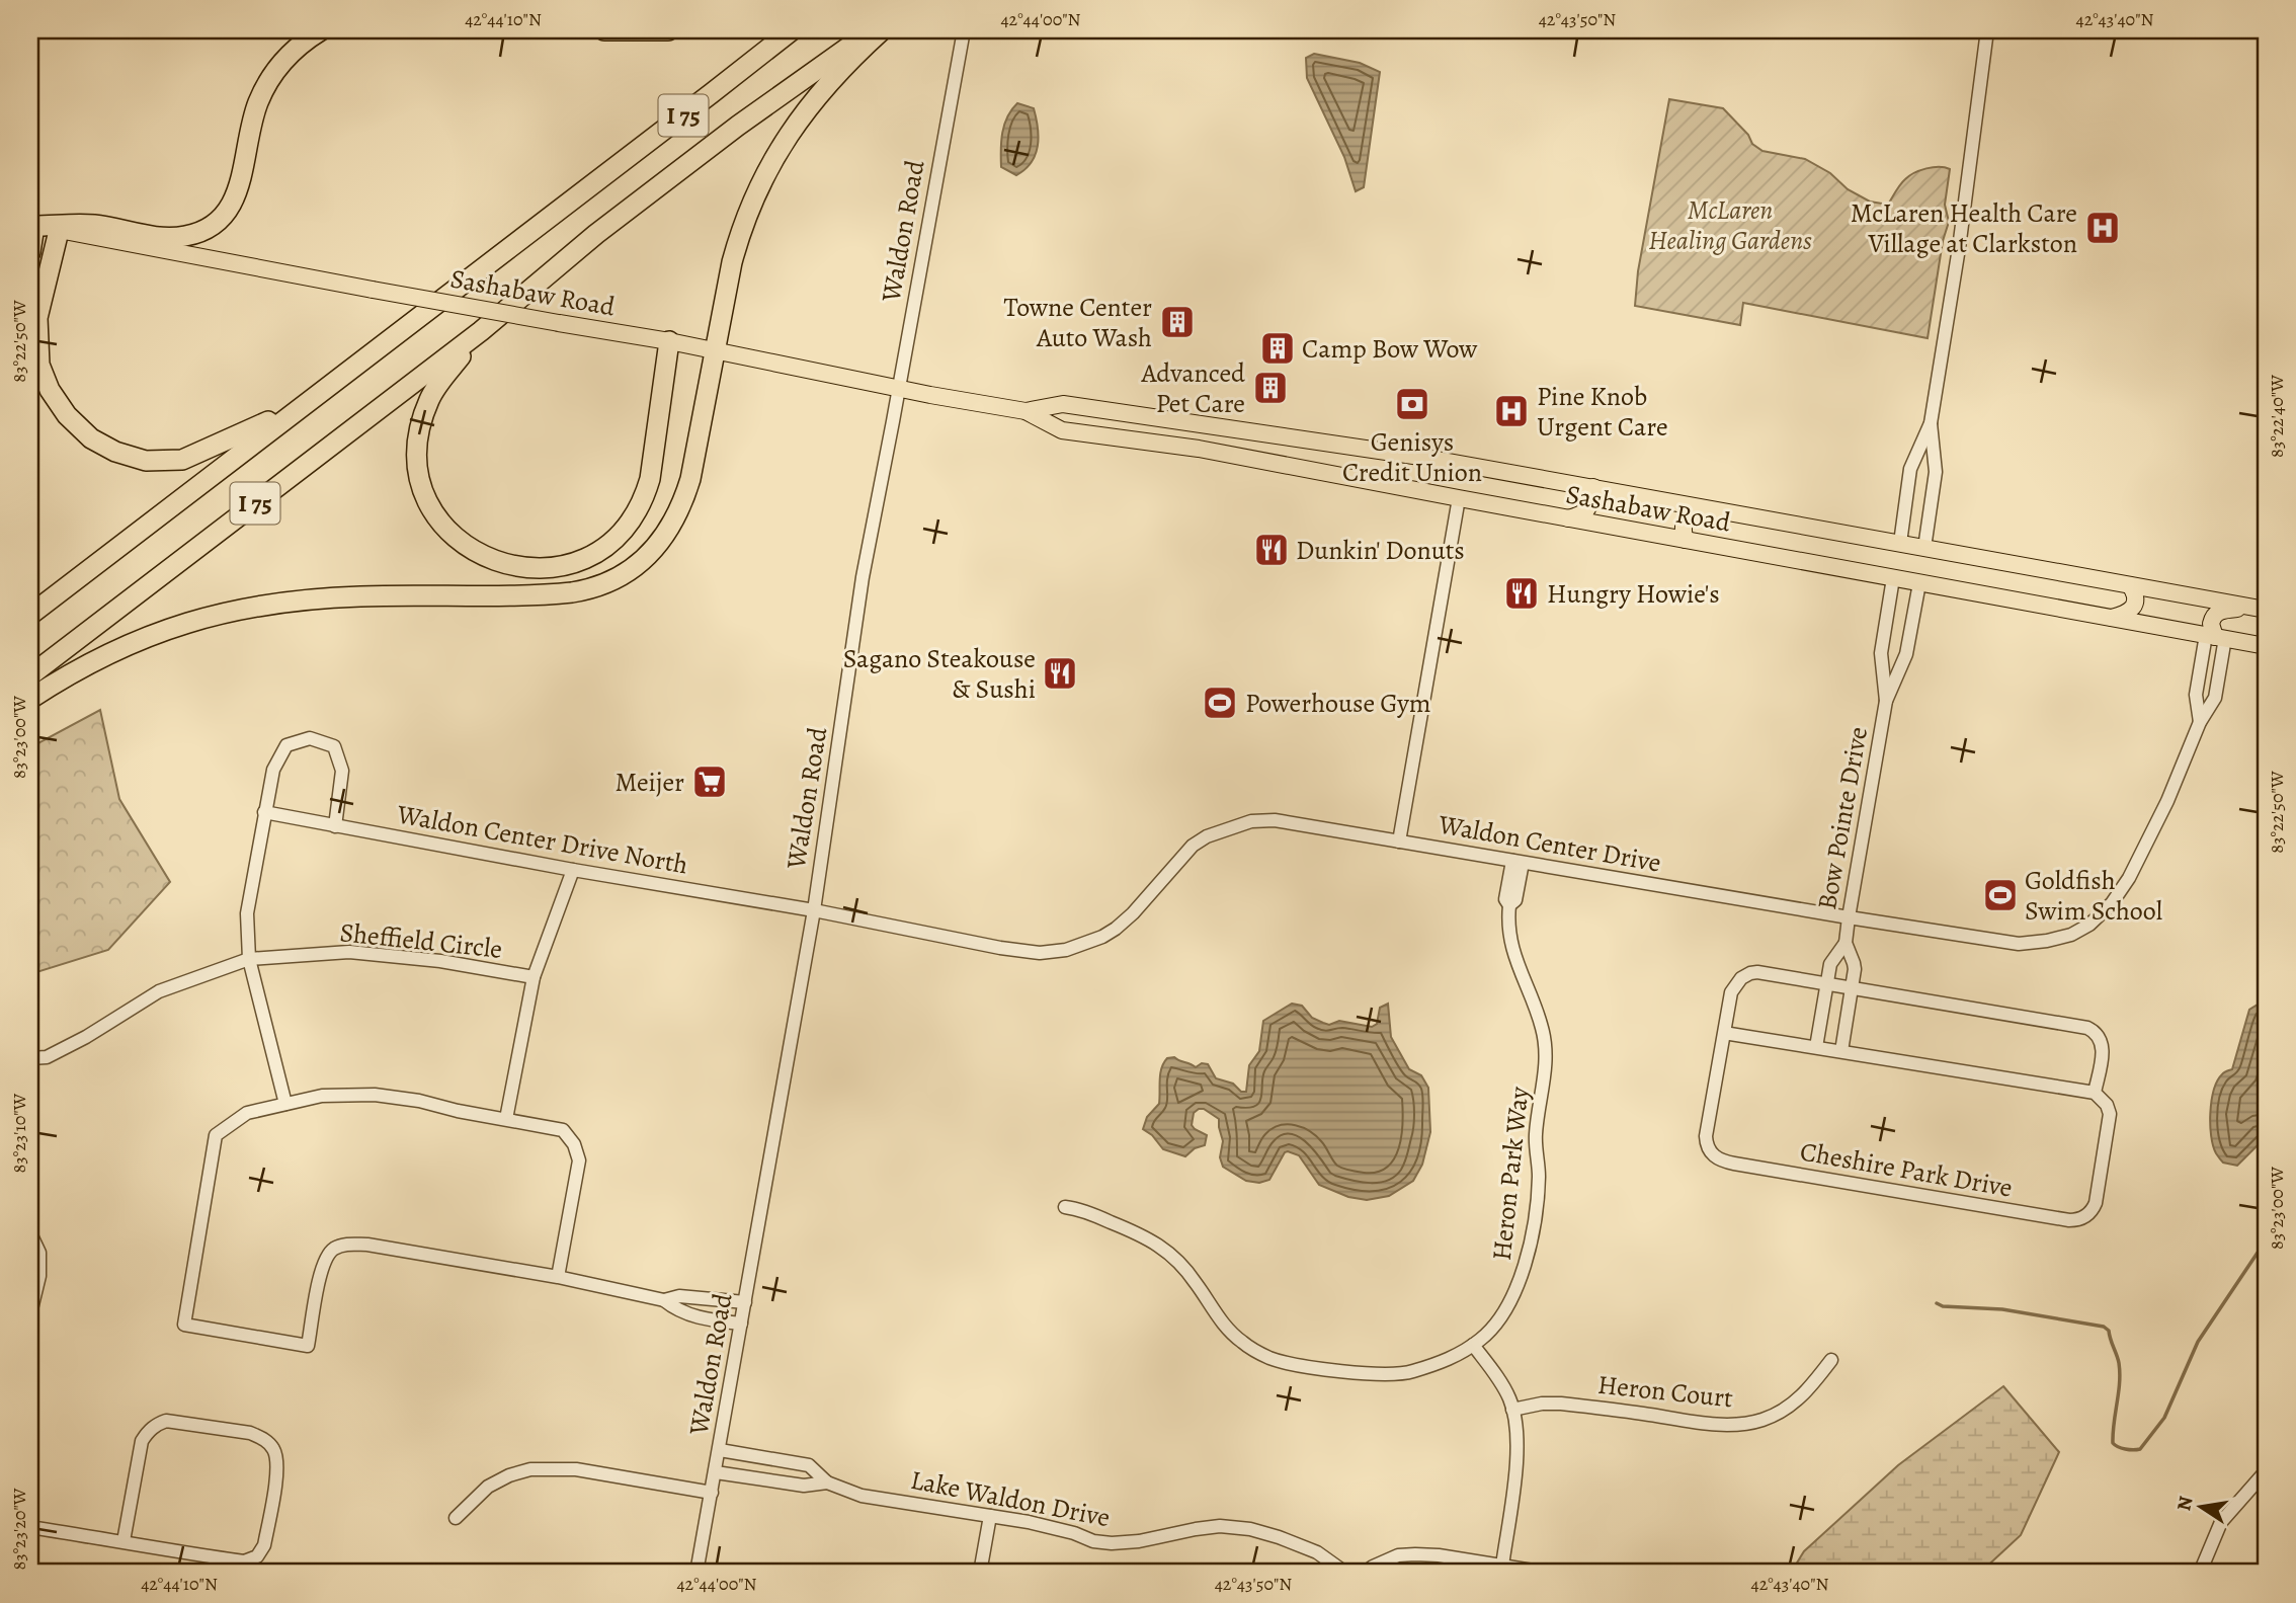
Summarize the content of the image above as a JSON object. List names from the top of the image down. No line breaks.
{"streets":{"highway":["I 75"],"main road":["Sashabaw Road"],"street":["Waldon Road","Bow Pointe Drive","Waldon Center Drive North","Waldon Center Drive","Sheffield Circle","Cheshire Park Drive","Heron Park Way","Heron Court","Lake Waldon Drive"]},"crossings":[["Waldon Road","Sashabaw Road"],["Waldon Road","Waldon Center Drive North"],["Waldon Road","Waldon Center Drive"],["Waldon Road","Lake Waldon Drive"],["Sashabaw Road","Bow Pointe Drive"],["Sashabaw Road","Waldon Center Drive"],["Bow Pointe Drive","Waldon Center Drive"],["Bow Pointe Drive","Cheshire Park Drive"],["Waldon Center Drive North","Waldon Center Drive"],["Waldon Center Drive","Heron Park Way"]],"parks":["McLaren Healing Gardens"],"places":{"hospital":["McLaren Health Care Village at Clarkston","Pine Knob Urgent Care"],"building":["Towne Center Auto Wash","Camp Bow Wow","Advanced Pet Care"],"bank":["Genisys Credit Union"],"restaurant":["Dunkin' Donuts","Hungry Howie's","Sagano Steakouse & Sushi"],"sports":["Powerhouse Gym","Goldfish Swim School"],"supermarket":["Meijer"]},"north":"left","coordinates":["42°44'10\"N","42°44'00\"N","42°43'50\"N","42°43'40\"N","83°22'50\"W","83°22'40\"W","83°23'00\"W","83°23'10\"W","83°23'20\"W"]}
